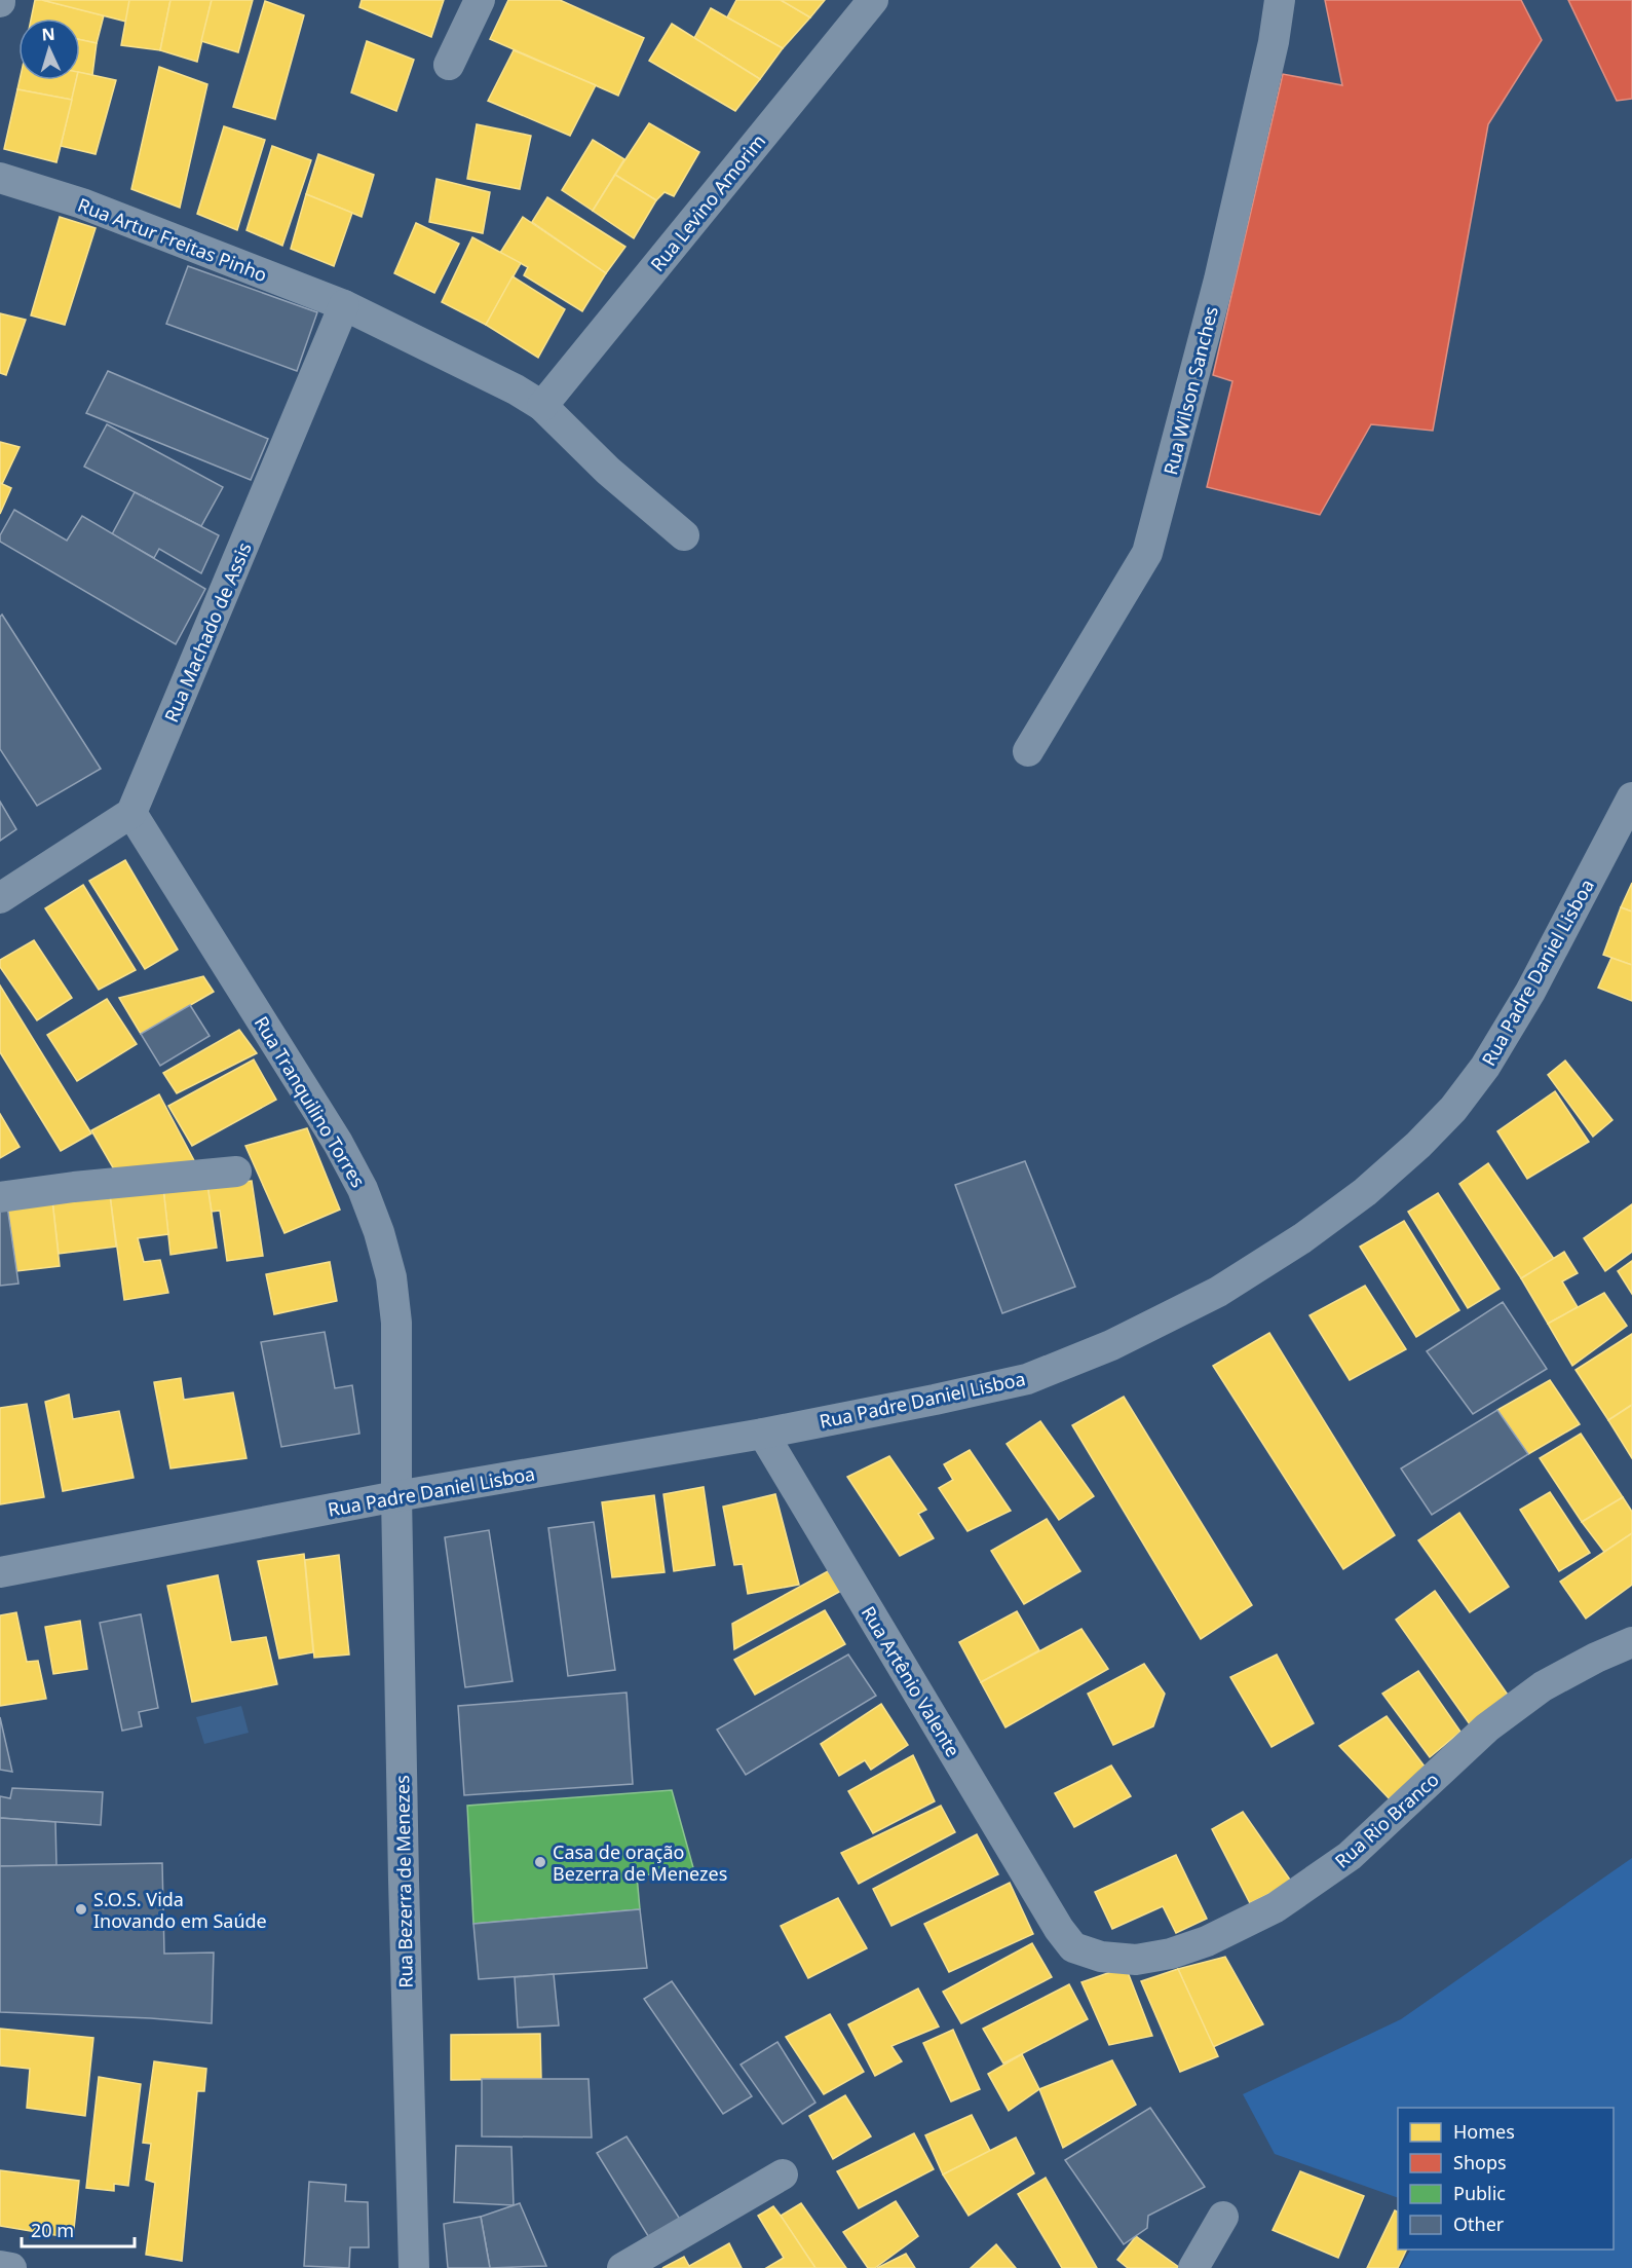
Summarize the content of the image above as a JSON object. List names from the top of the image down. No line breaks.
{"streets":{"street":["Rua Levino Amorim","Rua Artur Freitas Pinho","Rua Wilson Sanches","Rua Machado de Assis","Rua Padre Daniel Lisboa","Rua Tranquilino Torres","Rua Artênio Valente","Rua Rio Branco","Rua Bezerra de Menezes"]},"crossings":[["Rua Artur Freitas Pinho","Rua Machado de Assis"],["Rua Machado de Assis","Rua Tranquilino Torres"],["Rua Padre Daniel Lisboa","Rua Tranquilino Torres"],["Rua Padre Daniel Lisboa","Rua Artênio Valente"],["Rua Padre Daniel Lisboa","Rua Bezerra de Menezes"],["Rua Tranquilino Torres","Rua Bezerra de Menezes"],["Rua Artênio Valente","Rua Rio Branco"]],"places":["Casa de oração Bezerra de Menezes","S.O.S. Vida Inovando em Saúde"],"legend":["Homes","Shops","Public","Other"],"scale_bar":"20 m","north":"top"}
